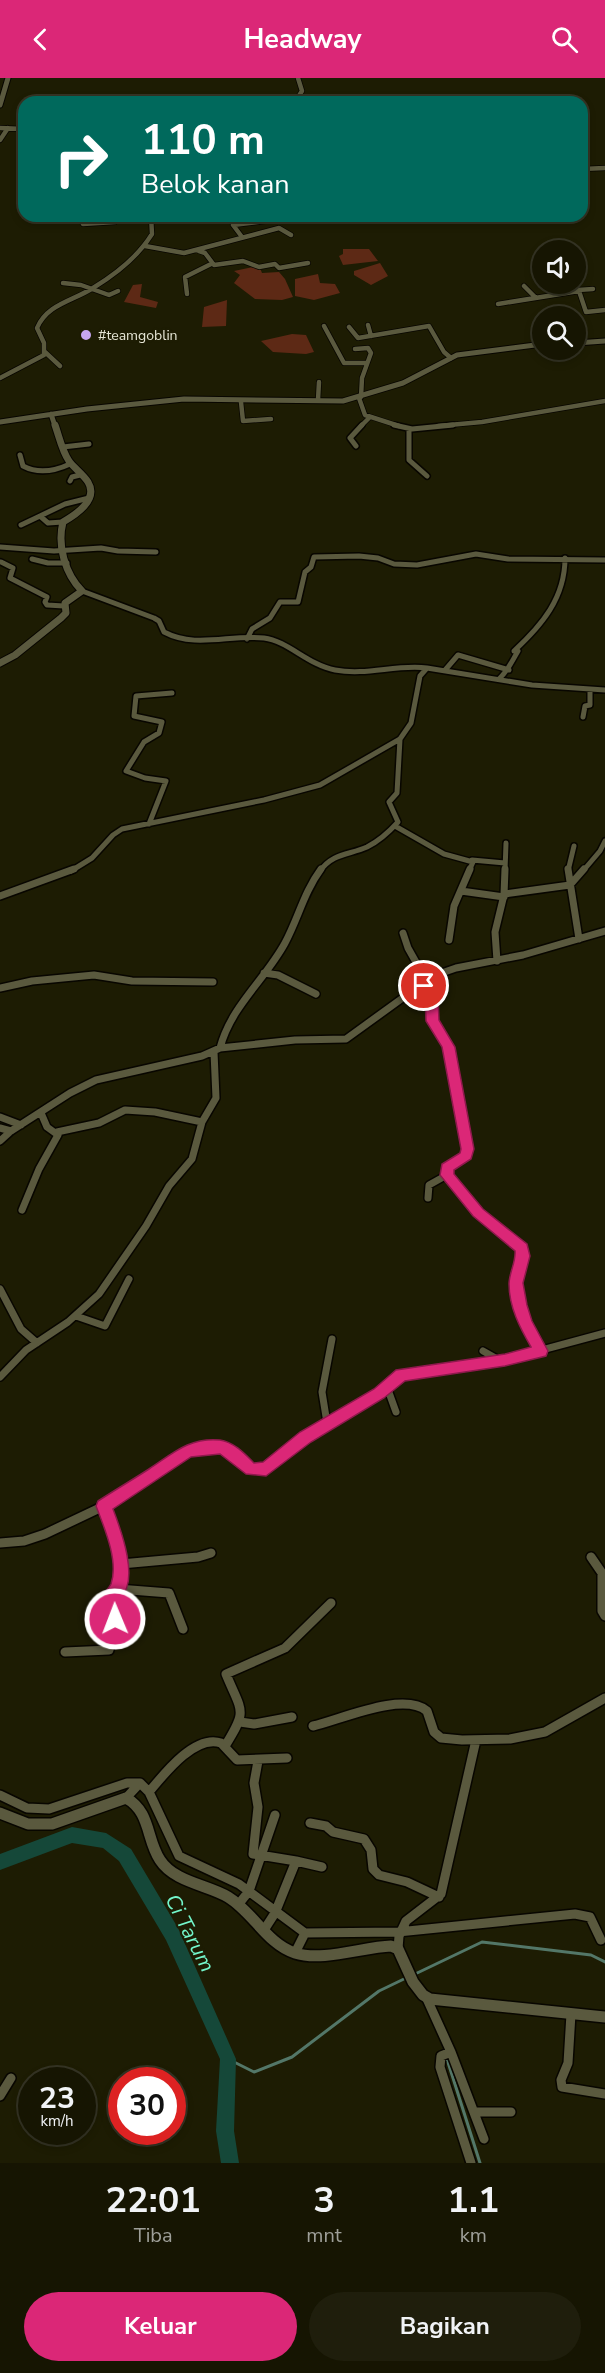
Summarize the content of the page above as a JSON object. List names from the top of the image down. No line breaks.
{"water":["Ci Tarum"],"places":["#teamgoblin"],"page":{"header":"Headway","turn":["110 m","Belok kanan"],"speed":"23 km/h","limit":"30","eta":["22:01","Tiba","3","mnt","1.1","km"],"buttons":["Keluar","Bagikan"]}}
